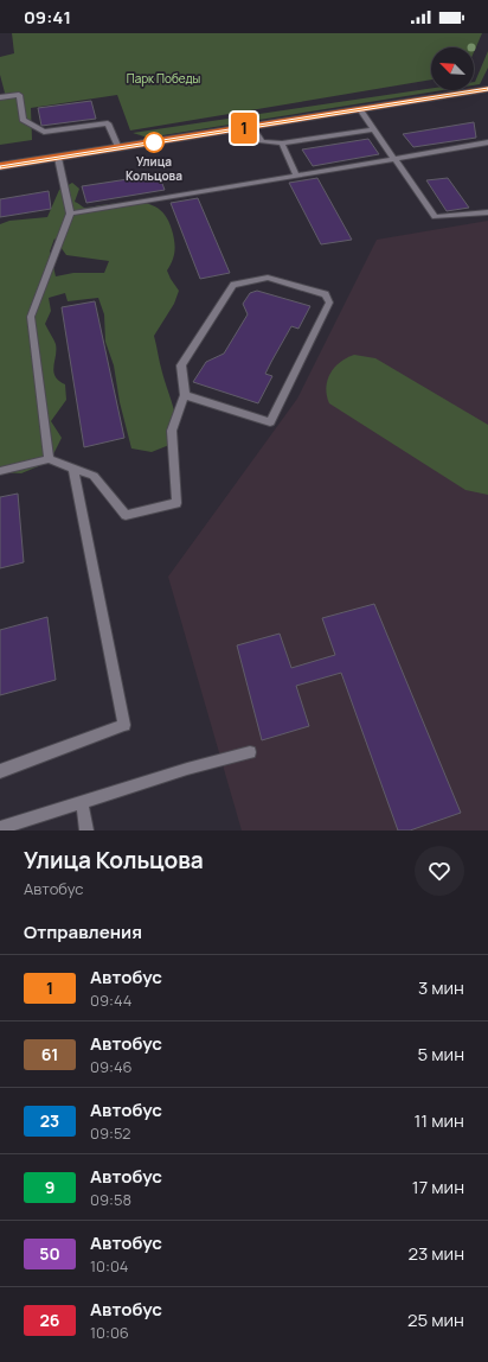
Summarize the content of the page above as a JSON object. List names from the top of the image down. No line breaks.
{"parks":["Парк Победы"],"places":["Улица Кольцова"],"lines":["bus line 1"],"north":"top left","page":{"status":"09:41","on_map":"1","heading":[["Улица Кольцова","Автобус"],"Отправления"],"list":[{"mark":"1","name":"Автобус","note":"09:44","value":"3 мин"},{"mark":"61","name":"Автобус","note":"09:46","value":"5 мин"},{"mark":"23","name":"Автобус","note":"09:52","value":"11 мин"},{"mark":"9","name":"Автобус","note":"09:58","value":"17 мин"},{"mark":"50","name":"Автобус","note":"10:04","value":"23 мин"},{"mark":"26","name":"Автобус","note":"10:06","value":"25 мин"}]}}
